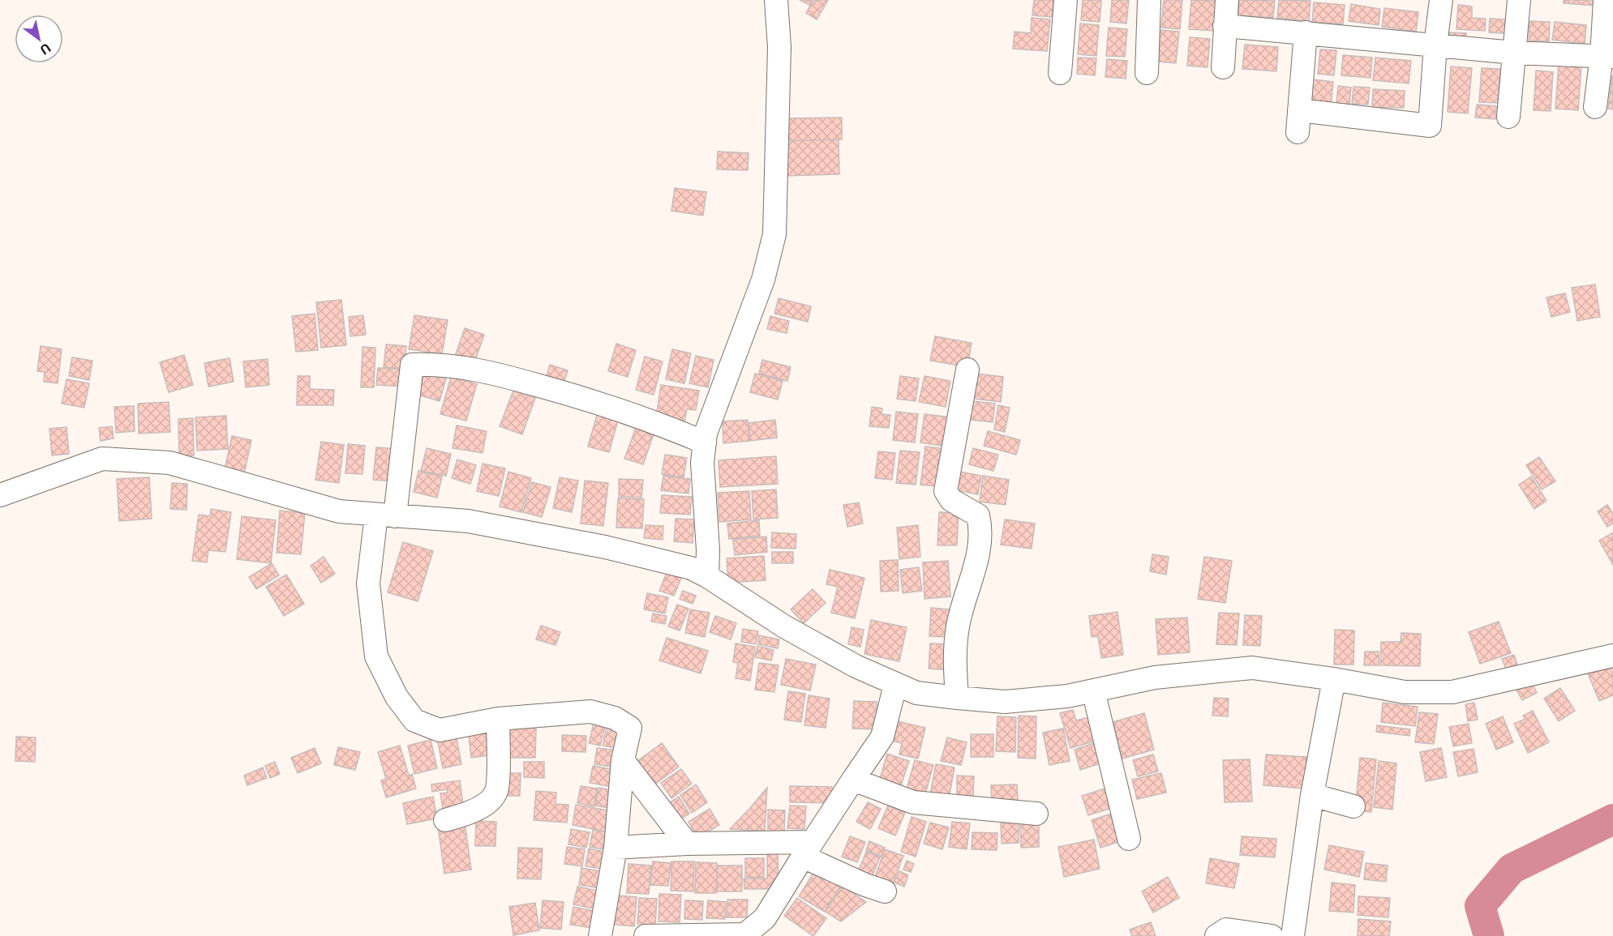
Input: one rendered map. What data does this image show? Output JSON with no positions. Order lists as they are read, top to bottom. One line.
{"north":"bottom right"}
